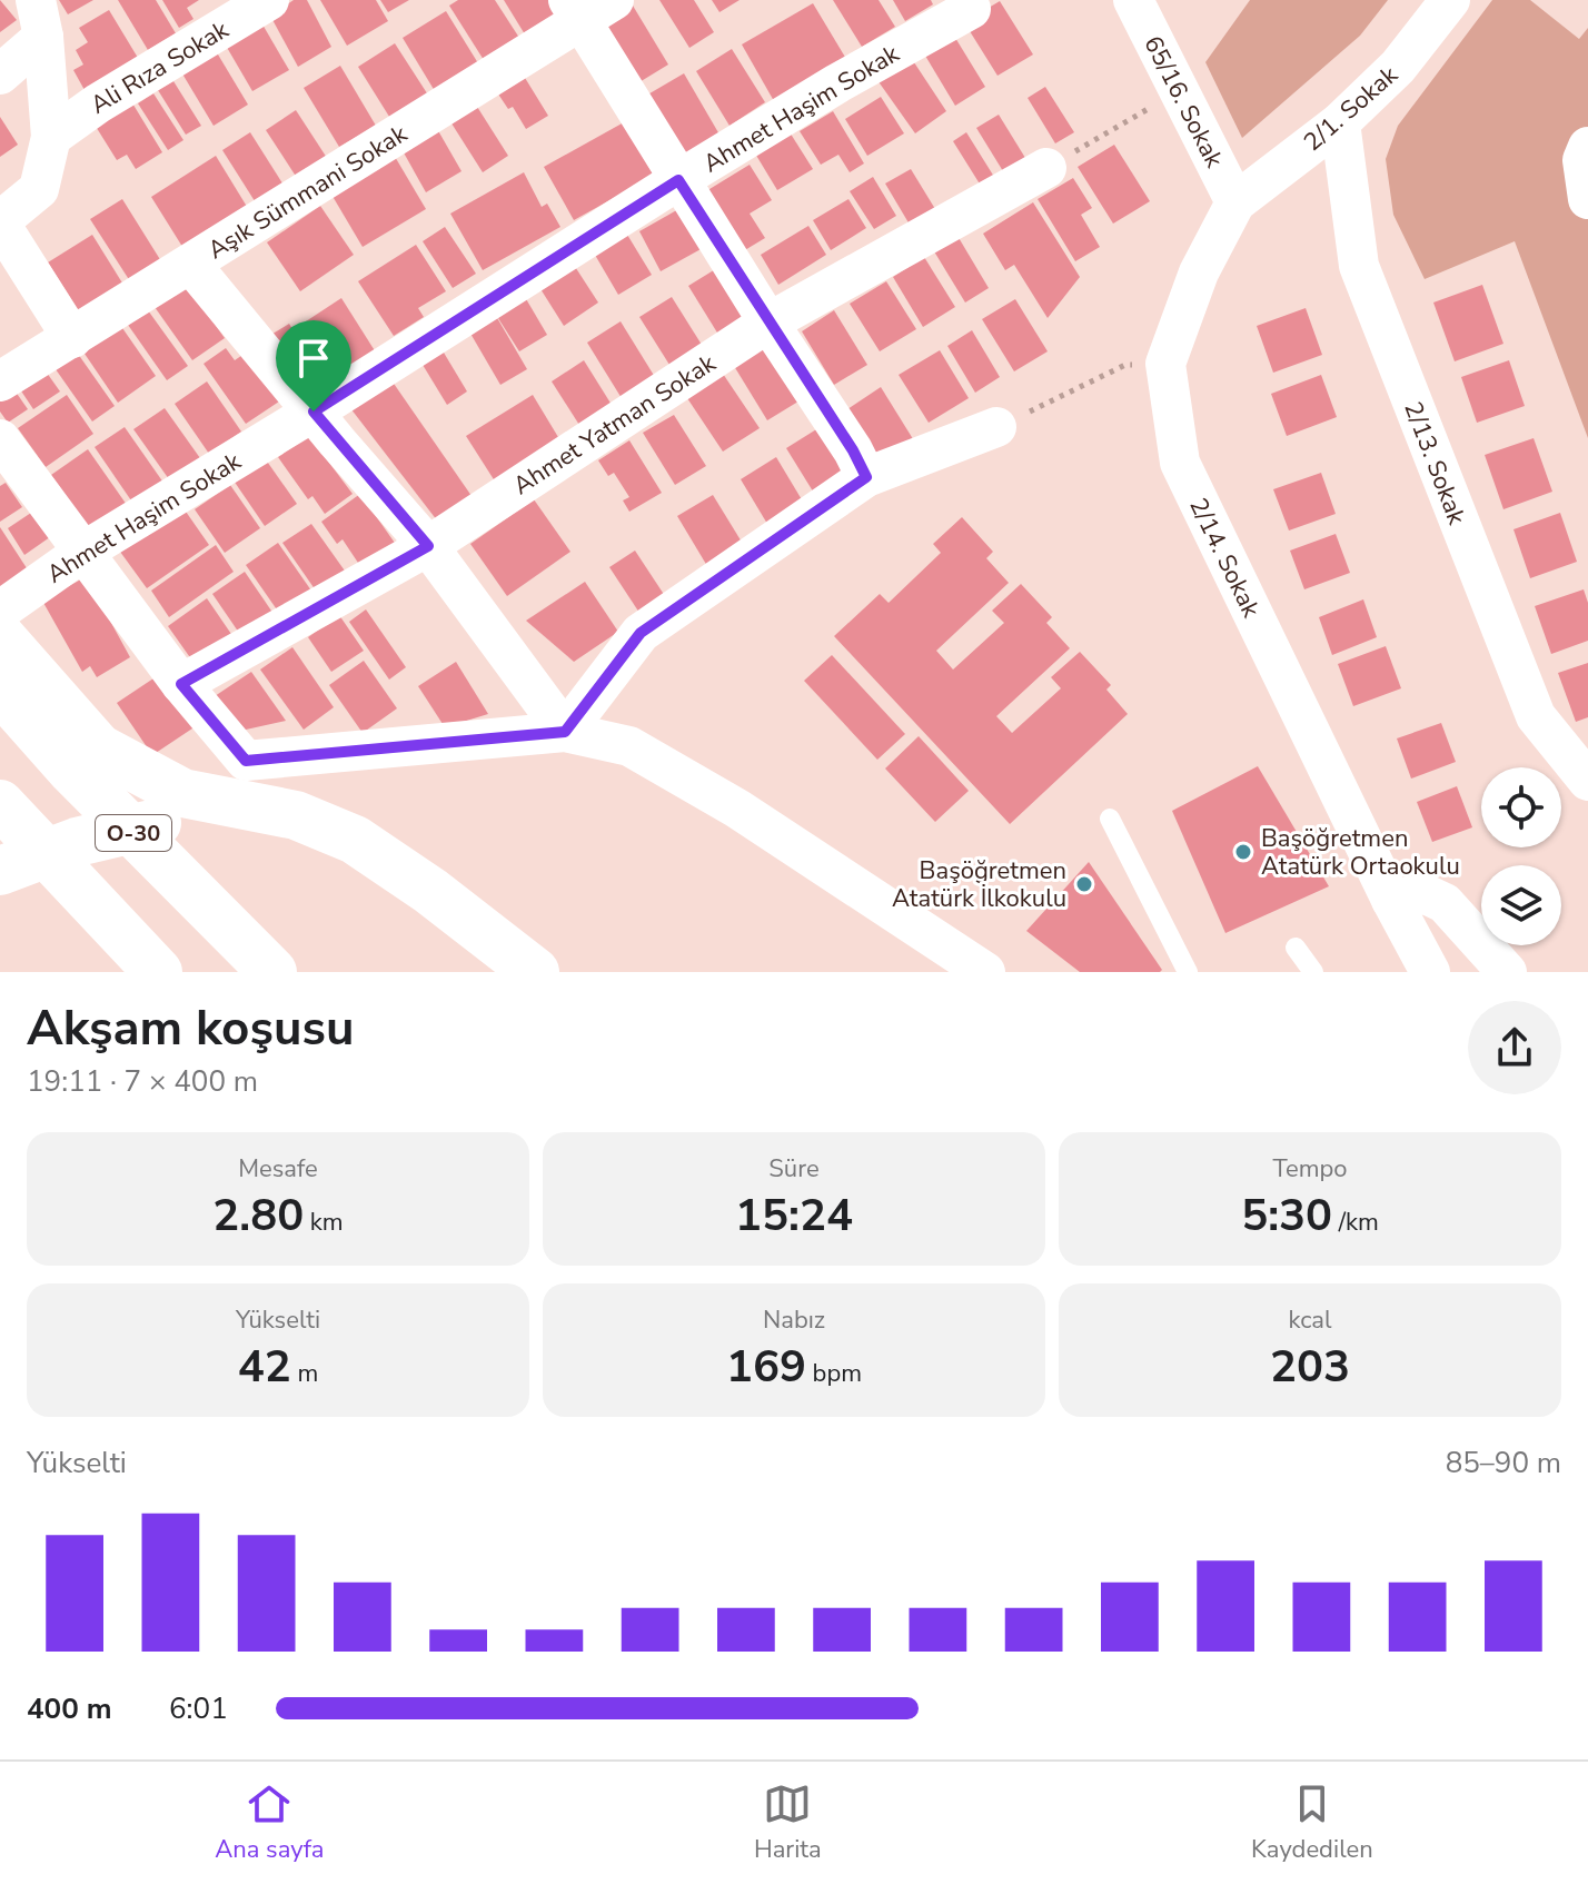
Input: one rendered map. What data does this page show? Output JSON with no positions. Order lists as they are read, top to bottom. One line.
{"streets":{"main road":["O-30"],"street":["Ali Rıza Sokak","65/16. Sokak","Ahmet Haşim Sokak","2/1. Sokak","Aşık Sümmani Sokak","Ahmet Yatman Sokak","2/13. Sokak","2/14. Sokak"]},"crossings":[["65/16. Sokak","2/1. Sokak"],["65/16. Sokak","2/14. Sokak"],["2/1. Sokak","2/13. Sokak"],["2/1. Sokak","2/14. Sokak"]],"places":["Başöğretmen Atatürk Ortaokulu","Başöğretmen Atatürk İlkokulu"],"page":{"heading":["Akşam koşusu","19:11 · 7 × 400 m"],"stats":[["Mesafe","2.80 km"],["Süre","15:24"],["Tempo","5:30 /km"],["Yükselti","42 m"],["Nabız","169 bpm"],["kcal","203"]],"chart":["Yükselti","85–90 m"],"list":[{"name":"400 m","note":"6:01"}],"tabs":["Ana sayfa","Harita","Kaydedilen"]}}
